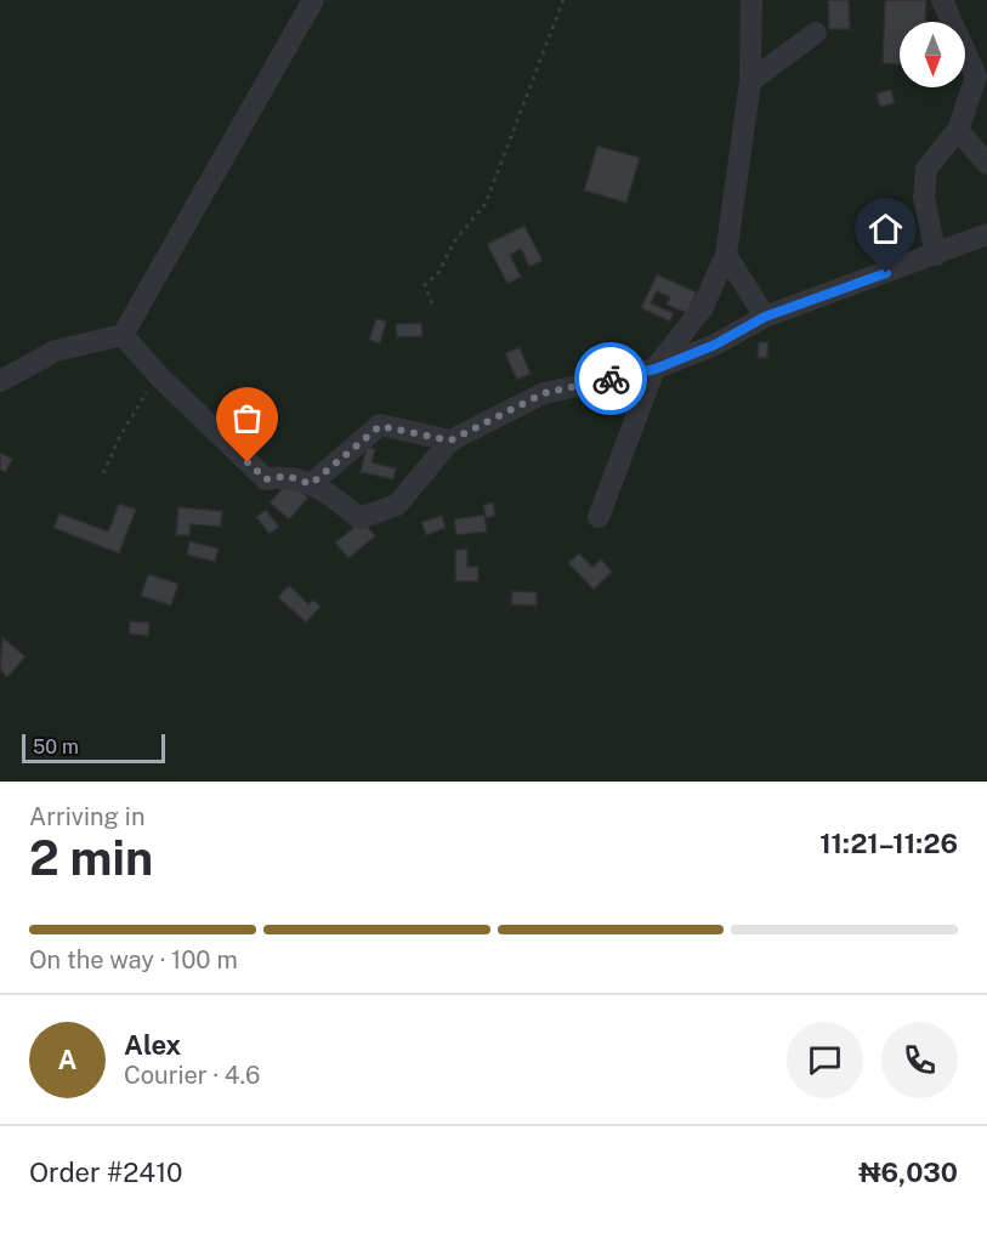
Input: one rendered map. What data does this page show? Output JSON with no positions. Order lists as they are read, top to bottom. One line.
{"scale_bar":"50 m","north":"bottom","page":{"scale":"50 m","heading":["2 min","Arriving in","11:21–11:26"],"panel":["Alex","Courier · 4.6","Order #2410","₦6,030"],"bar":"On the way · 100 m","round":"A"}}
